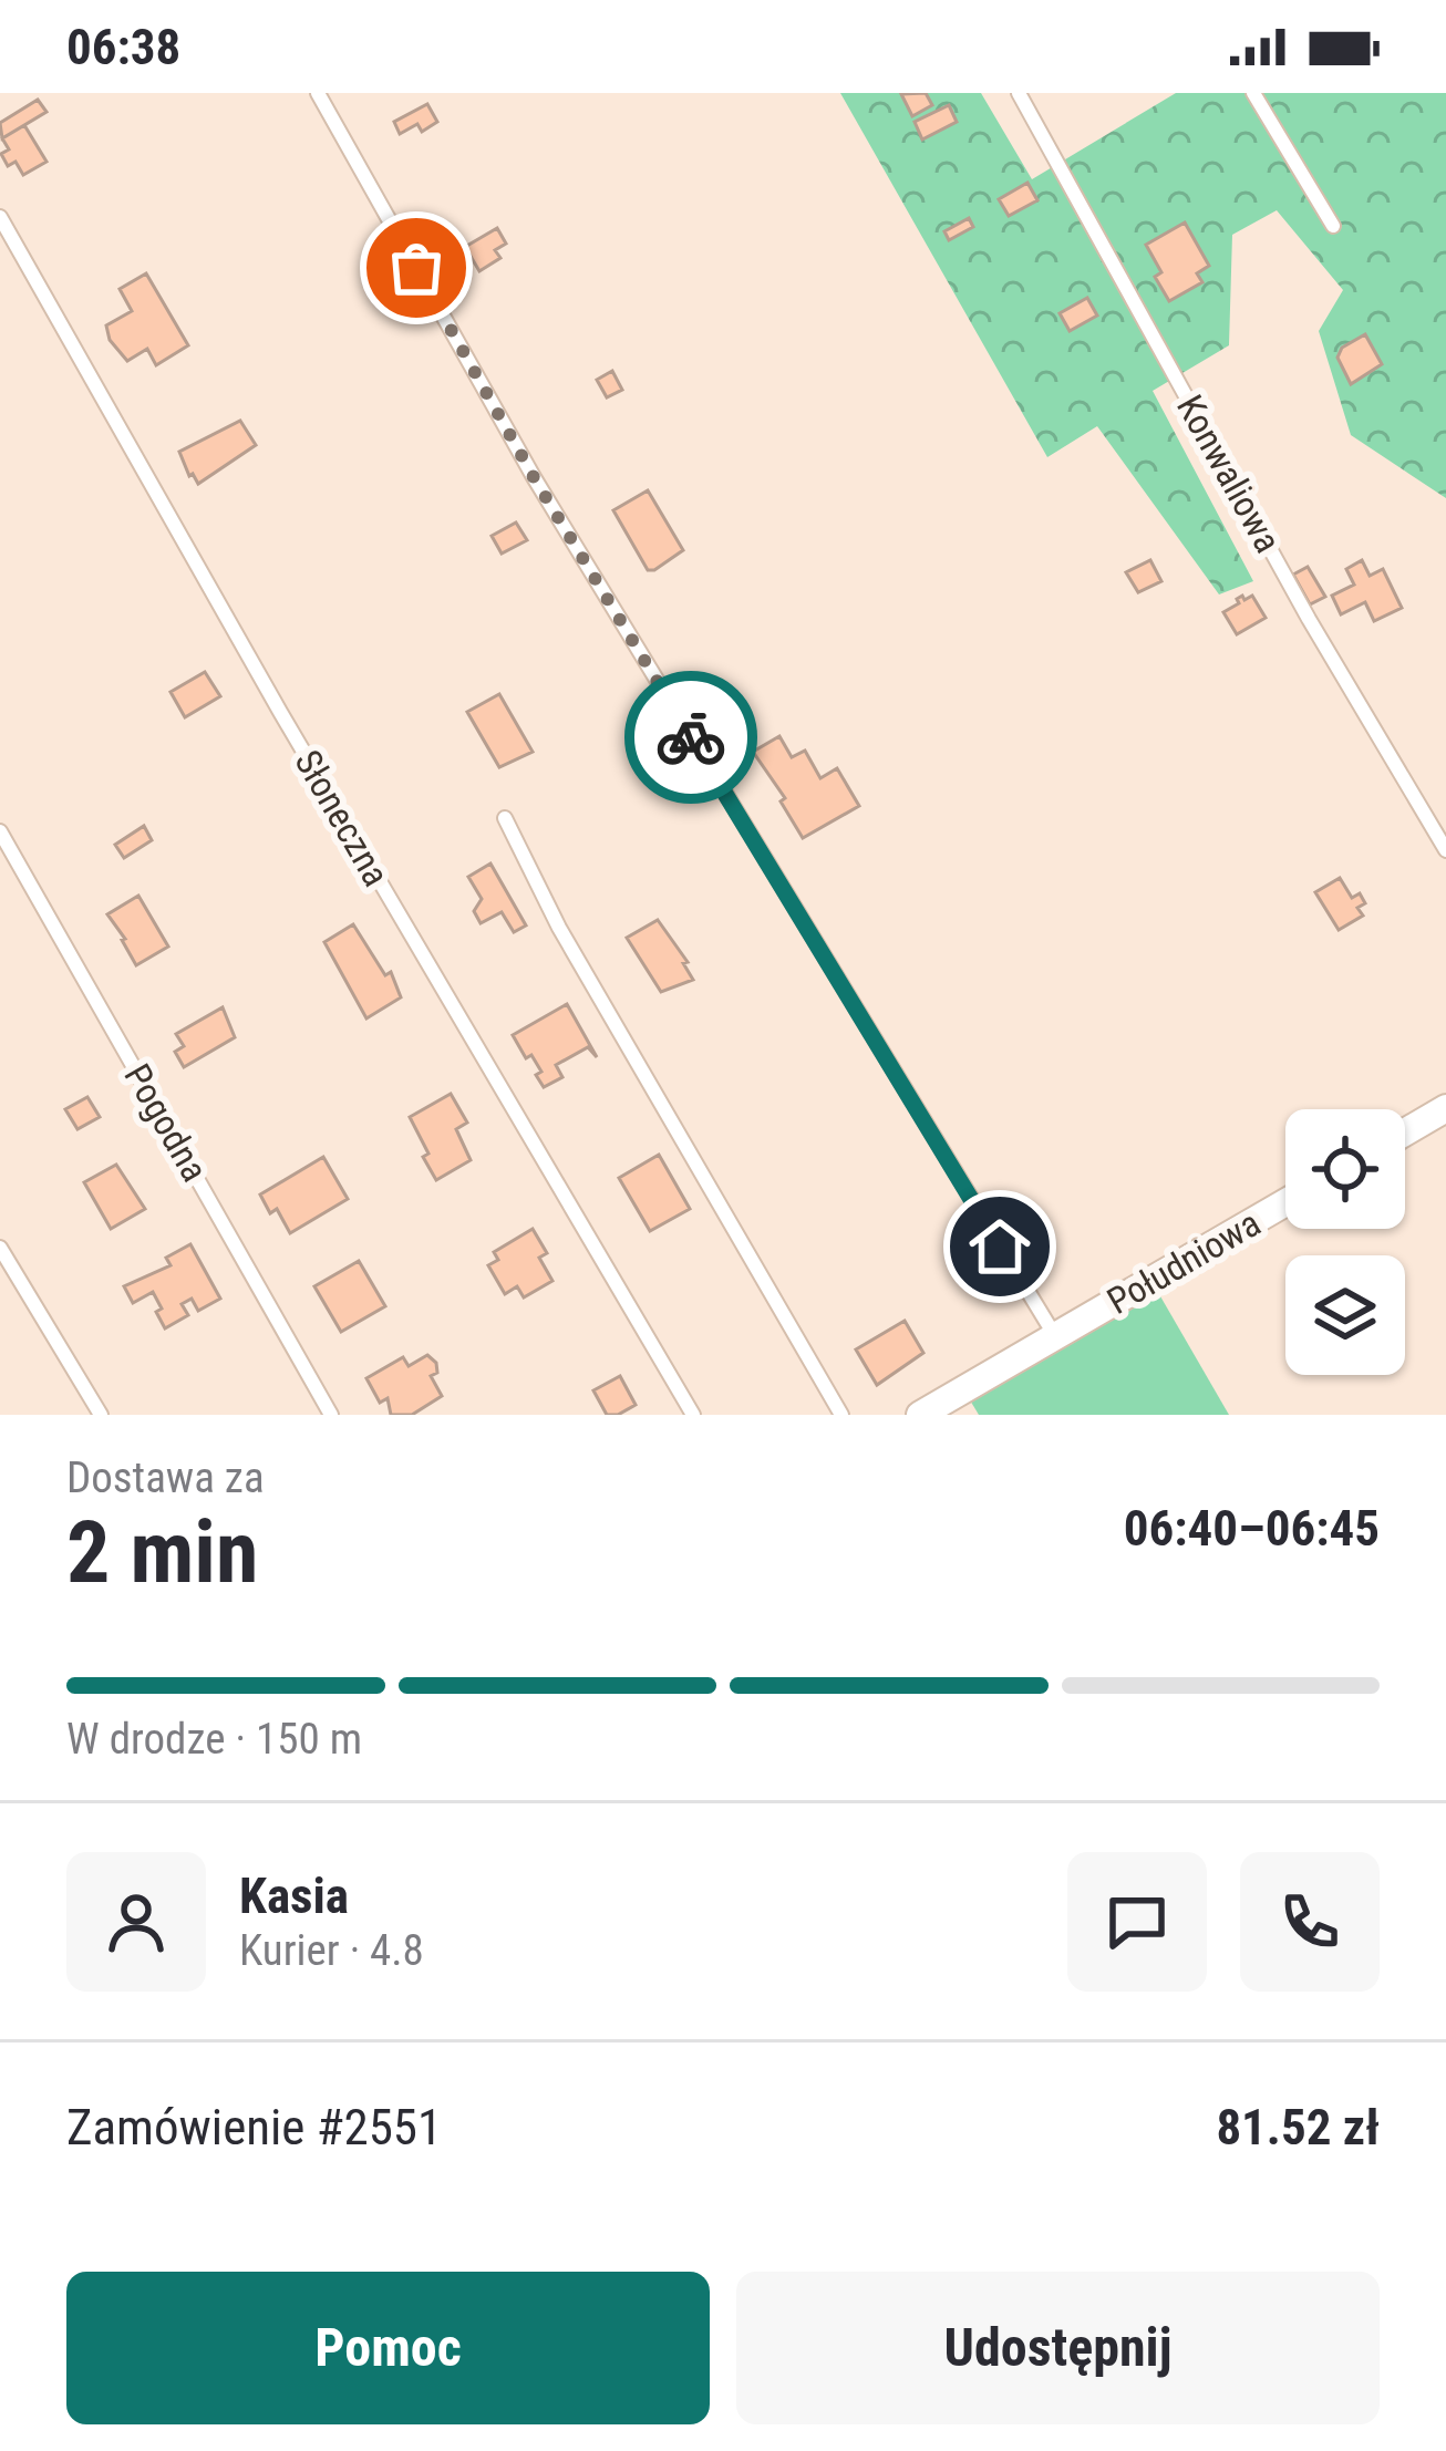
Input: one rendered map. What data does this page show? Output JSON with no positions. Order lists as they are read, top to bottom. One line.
{"streets":{"street":["Południowa"],"lane":["Konwaliowa","Słoneczna","Pogodna"]},"page":{"status":"06:38","heading":["2 min","Dostawa za","06:40–06:45"],"panel":["Kasia","Kurier · 4.8","Zamówienie #2551","81.52 zł"],"bar":"W drodze · 150 m","buttons":["Pomoc","Udostępnij"]}}
